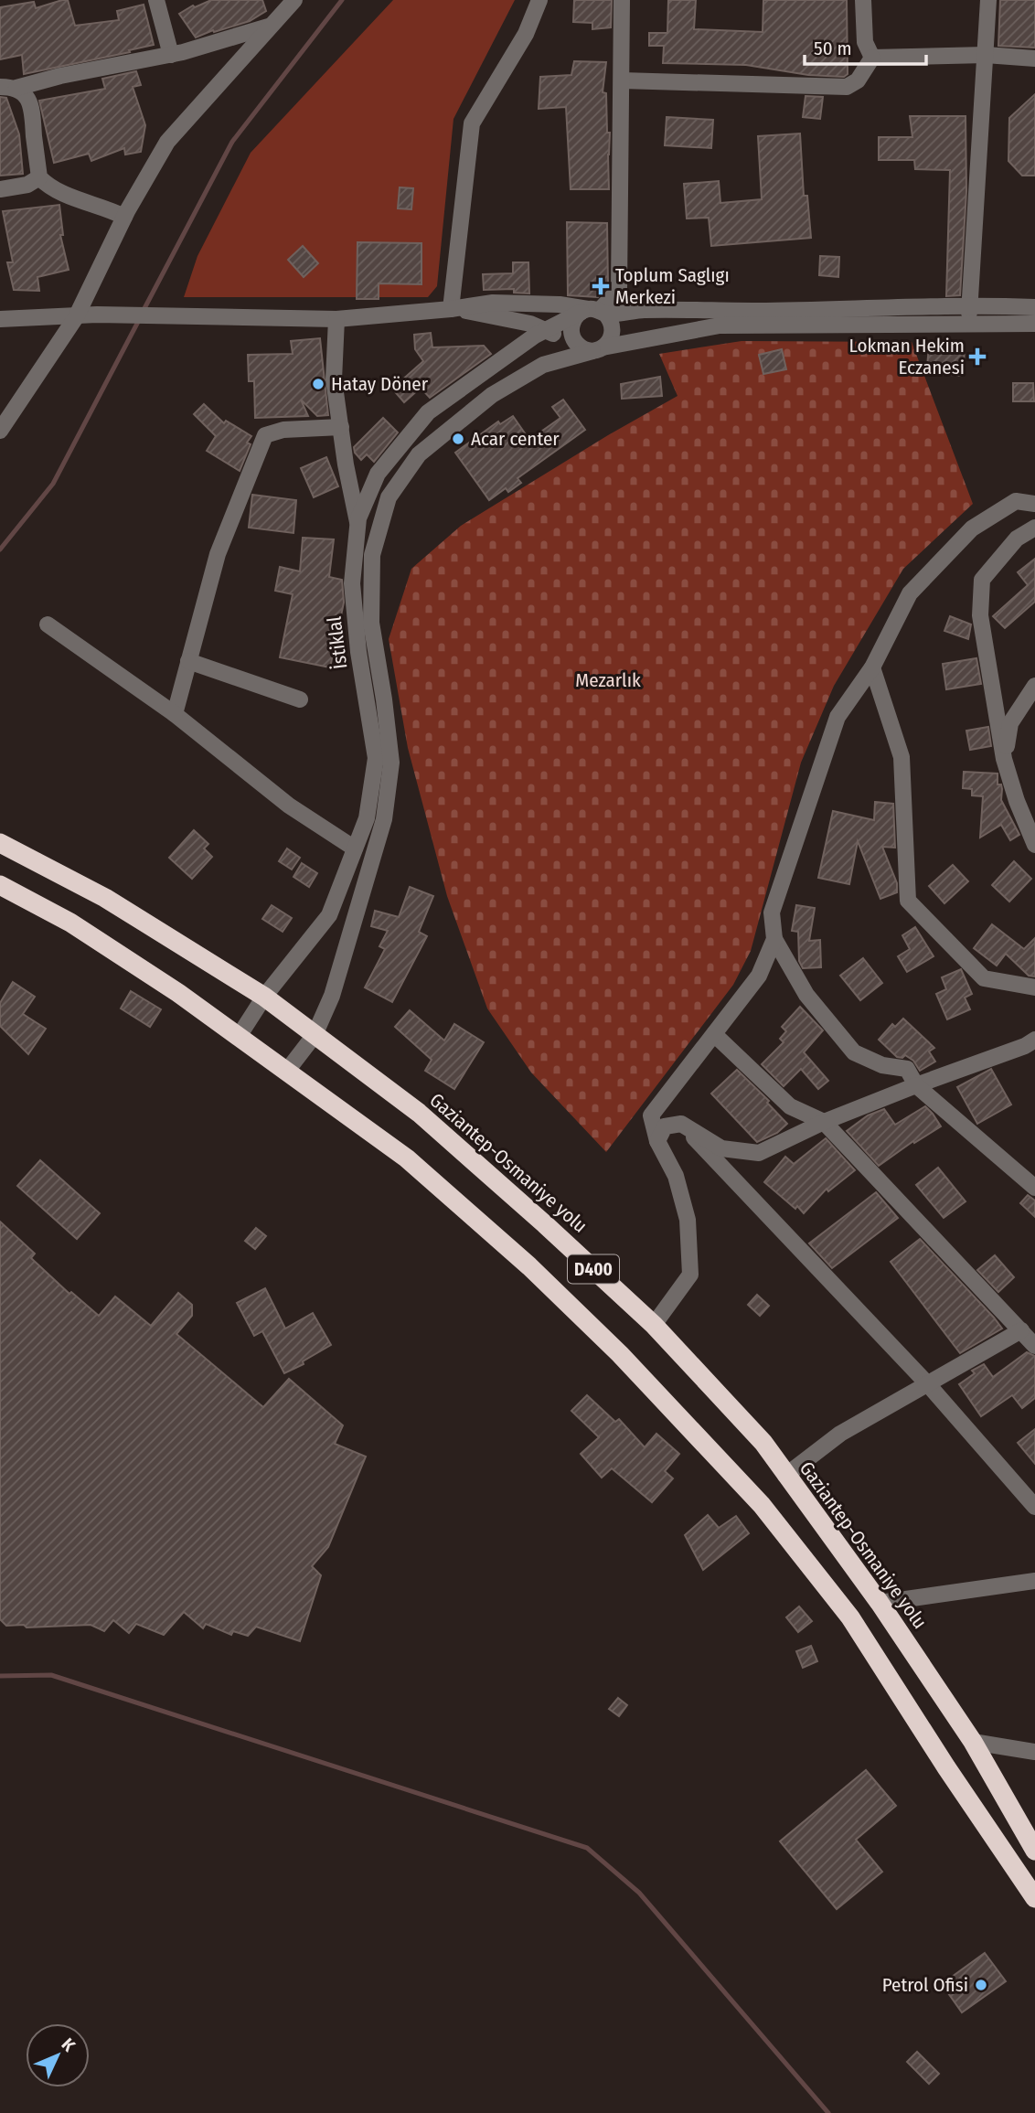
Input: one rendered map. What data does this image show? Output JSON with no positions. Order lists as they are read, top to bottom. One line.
{"streets":{"highway":["Gaziantep-Osmaniye yolu","D400"],"street":["İstiklal"]},"crossings":[["İstiklal","Gaziantep-Osmaniye yolu"],["İstiklal","D400"]],"parks":["Mezarlık"],"places":{"health":["Toplum Saglıgı Merkezi","Lokman Hekim Eczanesi"],"other":["Hatay Döner","Acar center","Petrol Ofisi"]},"scale_bar":"50 m","north":"top right"}
